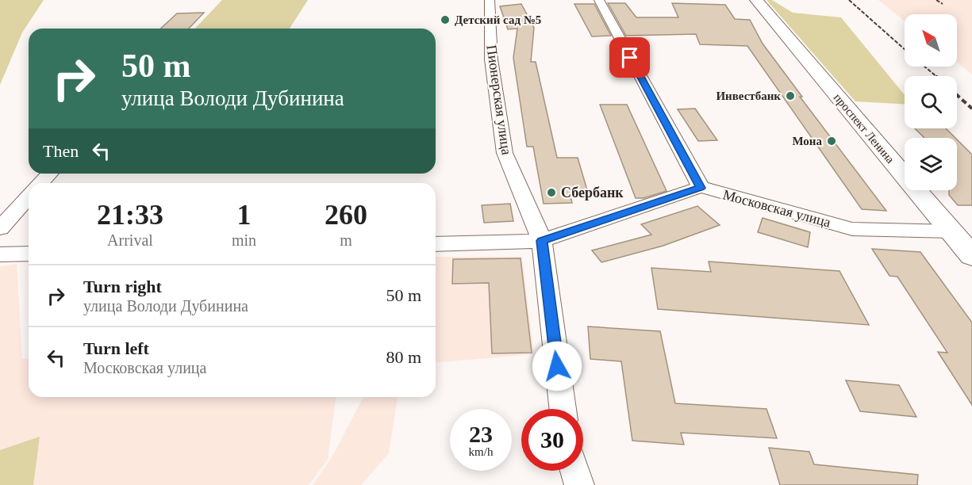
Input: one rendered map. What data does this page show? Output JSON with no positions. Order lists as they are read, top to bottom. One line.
{"streets":{"main road":["проспект Ленина"],"street":["Пионерская улица","Московская улица"]},"crossings":[["проспект Ленина","Московская улица"]],"places":["Детский сад №5","Инвестбанк","Мона","Сбербанк"],"north":"top left","page":{"turn":["50 m","улица Володи Дубинина"],"then":"Then","eta":["21:33","Arrival","1","min","260","m"],"list":[{"name":"Turn right","note":"улица Володи Дубинина","value":"50 m"},{"name":"Turn left","note":"Московская улица","value":"80 m"}],"speed":"23 km/h","limit":"30"}}
